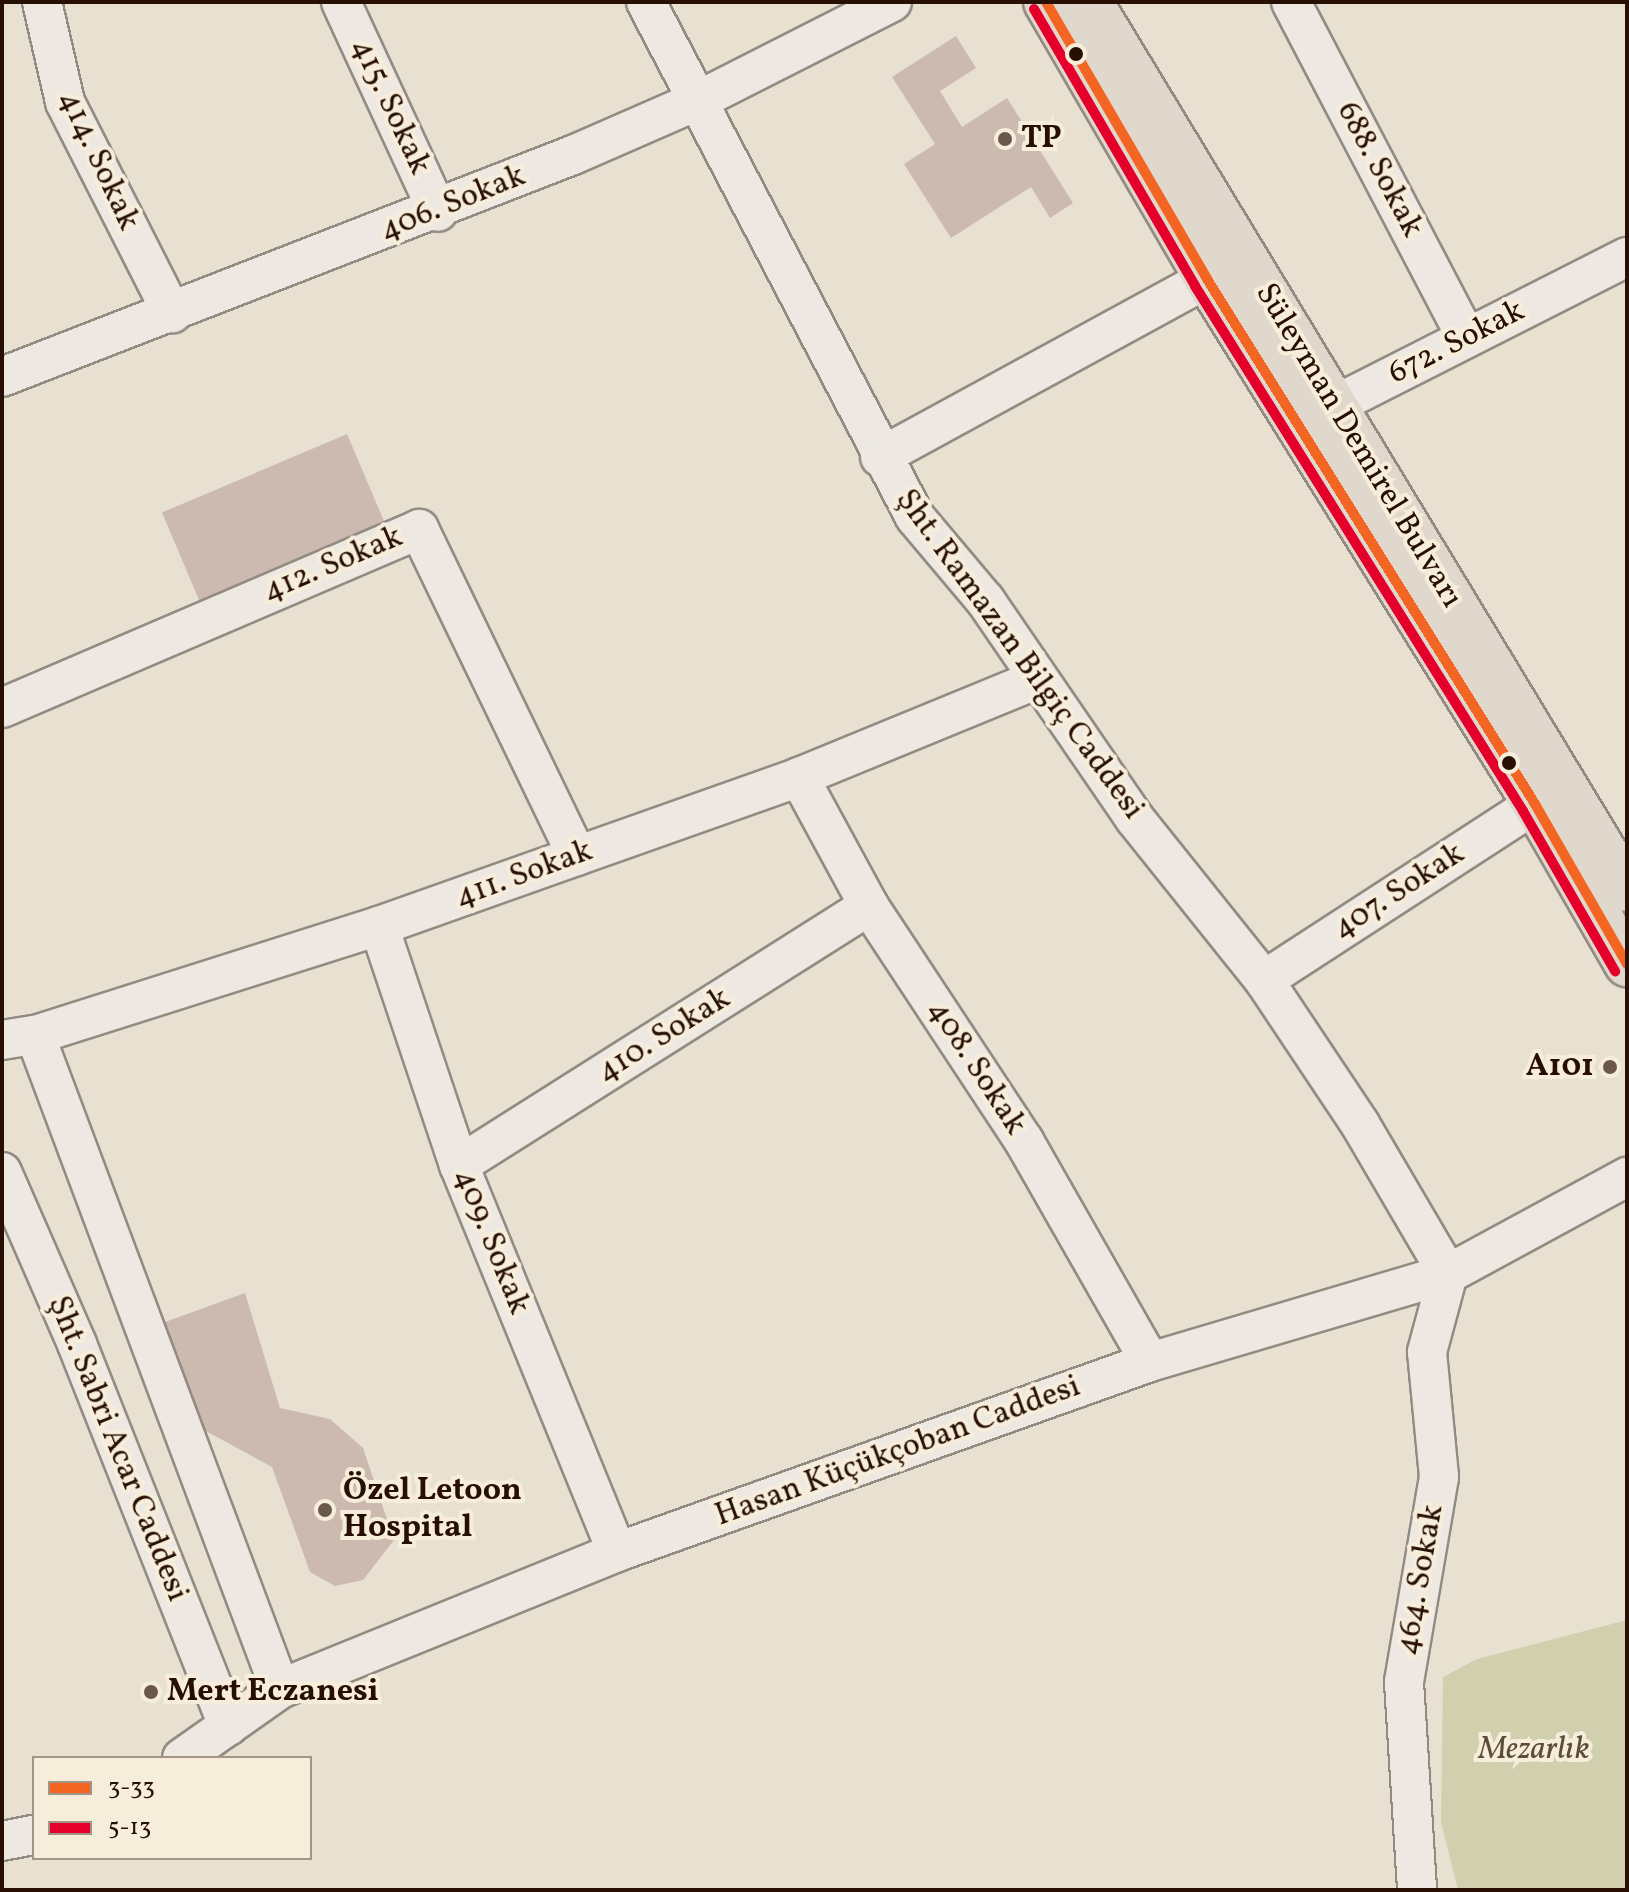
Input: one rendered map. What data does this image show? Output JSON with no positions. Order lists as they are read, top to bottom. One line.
{"streets":{"main road":["Süleyman Demirel Bulvarı"],"street":["415. Sokak","414. Sokak","688. Sokak","406. Sokak","672. Sokak","412. Sokak","Şht. Ramazan Bilgiç Caddesi","411. Sokak","407. Sokak","410. Sokak","408. Sokak","409. Sokak","Şht. Sabri Acar Caddesi","Hasan Küçükçoban Caddesi","464. Sokak"]},"crossings":[["415. Sokak","406. Sokak"],["414. Sokak","406. Sokak"],["688. Sokak","672. Sokak"],["406. Sokak","Şht. Ramazan Bilgiç Caddesi"],["672. Sokak","Süleyman Demirel Bulvarı"],["Süleyman Demirel Bulvarı","407. Sokak"],["412. Sokak","411. Sokak"],["Şht. Ramazan Bilgiç Caddesi","411. Sokak"],["Şht. Ramazan Bilgiç Caddesi","407. Sokak"],["Şht. Ramazan Bilgiç Caddesi","Hasan Küçükçoban Caddesi"],["Şht. Ramazan Bilgiç Caddesi","464. Sokak"],["411. Sokak","408. Sokak"],["411. Sokak","409. Sokak"],["410. Sokak","408. Sokak"],["410. Sokak","409. Sokak"],["408. Sokak","Hasan Küçükçoban Caddesi"],["409. Sokak","Hasan Küçükçoban Caddesi"],["Şht. Sabri Acar Caddesi","Hasan Küçükçoban Caddesi"],["Hasan Küçükçoban Caddesi","464. Sokak"]],"parks":["Mezarlık"],"places":["TP","A101","Özel Letoon Hospital","Mert Eczanesi"],"lines":["transit line 3-33","transit line 5-13"],"legend":["3-33","5-13"]}
